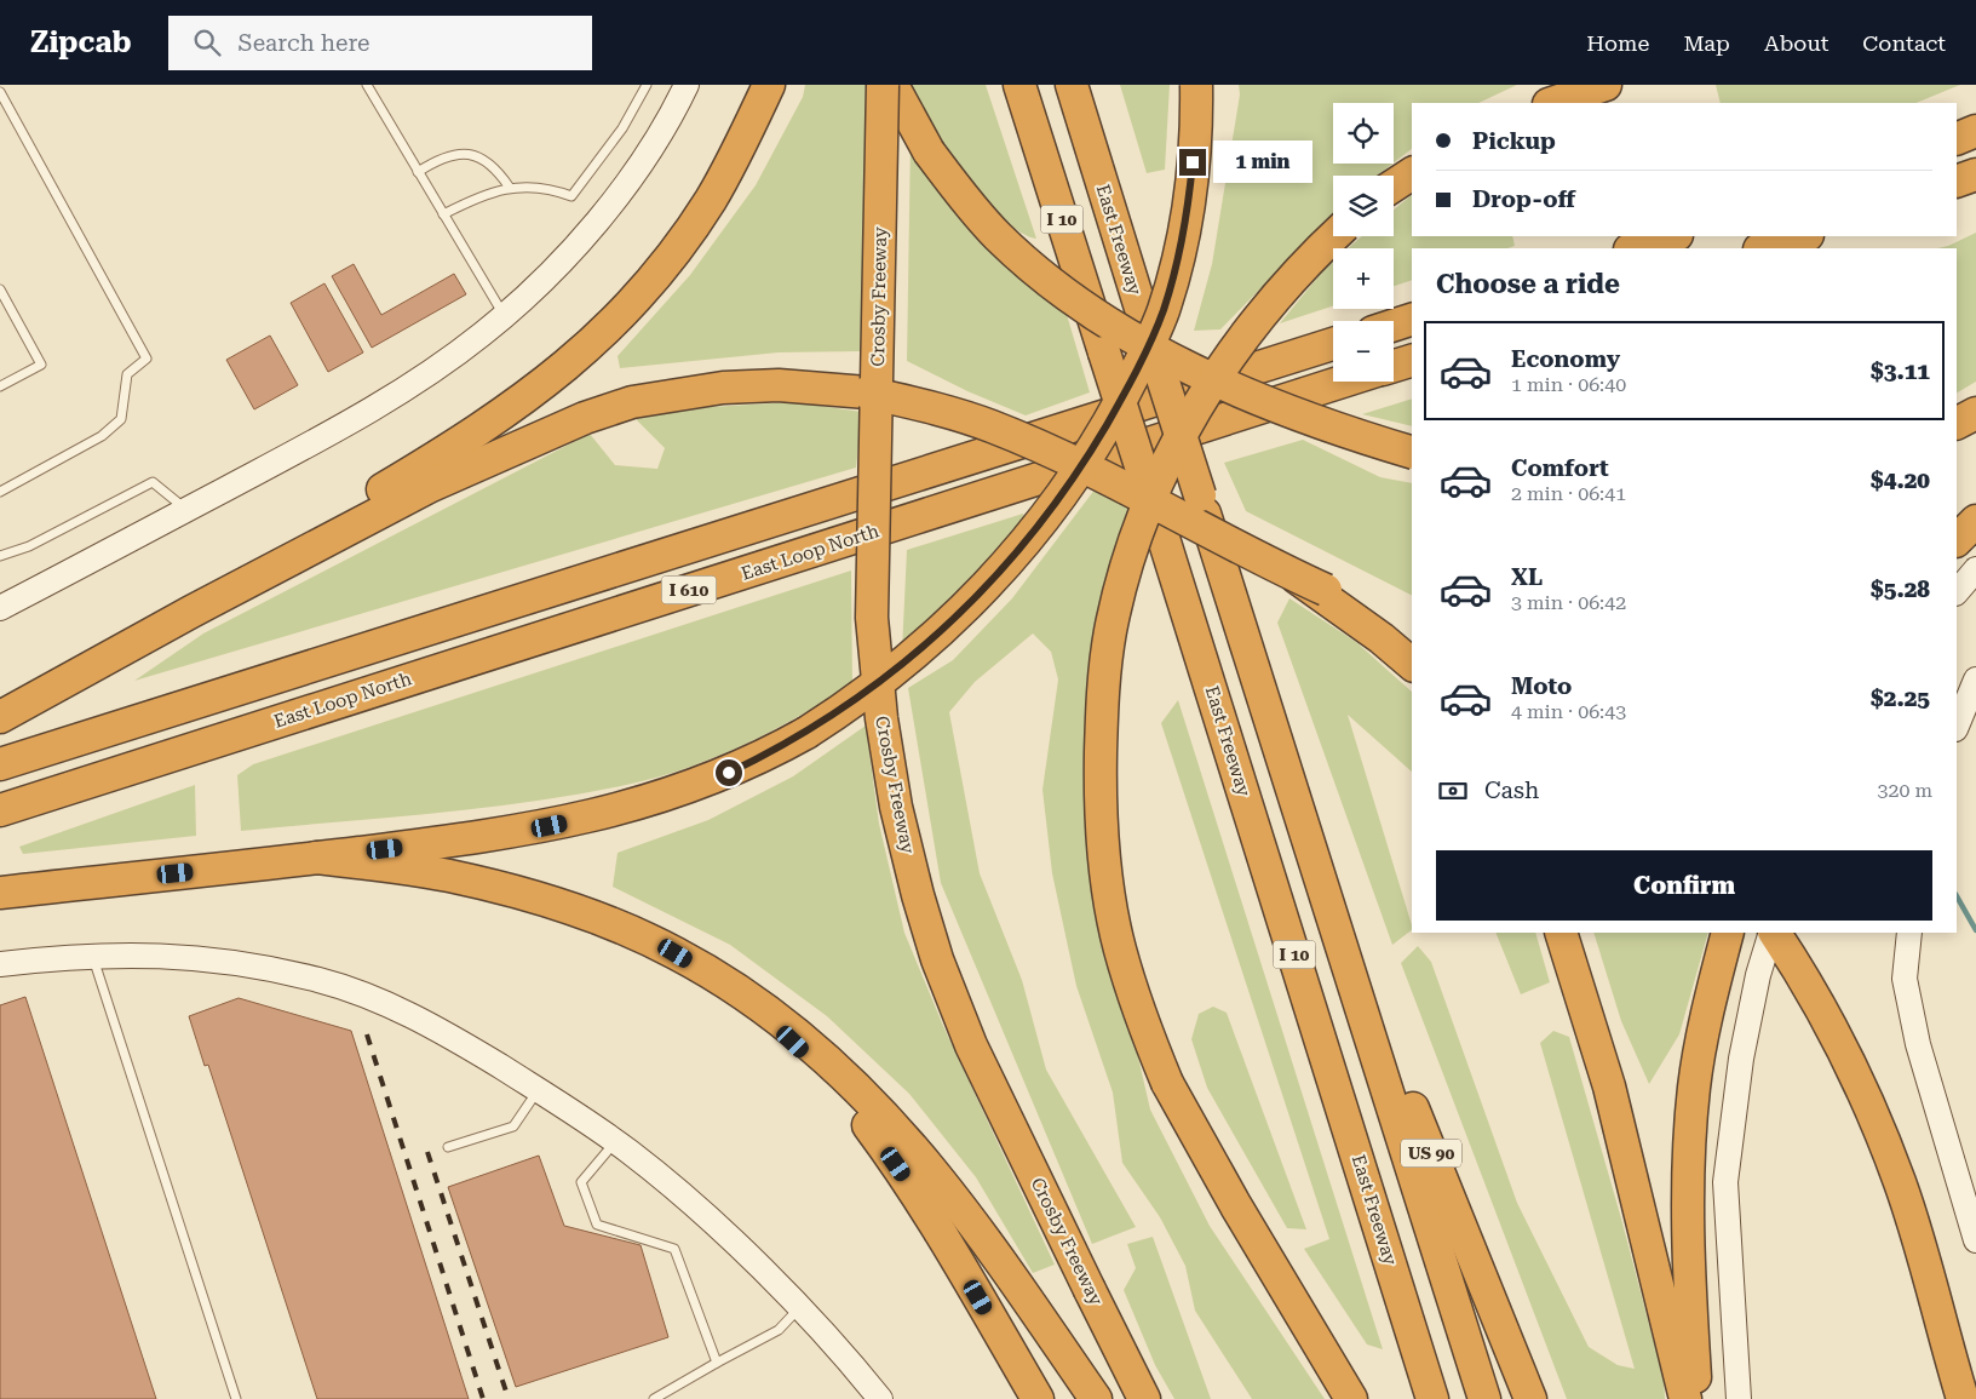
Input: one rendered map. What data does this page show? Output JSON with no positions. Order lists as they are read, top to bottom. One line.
{"streets":{"highway":["I 10","East Freeway","Crosby Freeway","East Loop North","I 610","US 90"]},"crossings":[["East Freeway","US 90"]],"page":{"header":"Zipcab","search":"Search here","nav":["Home","Map","About","Contact"],"map_buttons":["+","−"],"banner":["Pickup","Drop-off"],"bubble":"1 min","heading":"Choose a ride","list":[{"name":"Economy","note":"1 min · 06:40","value":"$3.11"},{"name":"Comfort","note":"2 min · 06:41","value":"$4.20"},{"name":"XL","note":"3 min · 06:42","value":"$5.28"},{"name":"Moto","note":"4 min · 06:43","value":"$2.25"}],"pay":["Cash","320 m"],"buttons":"Confirm"}}
